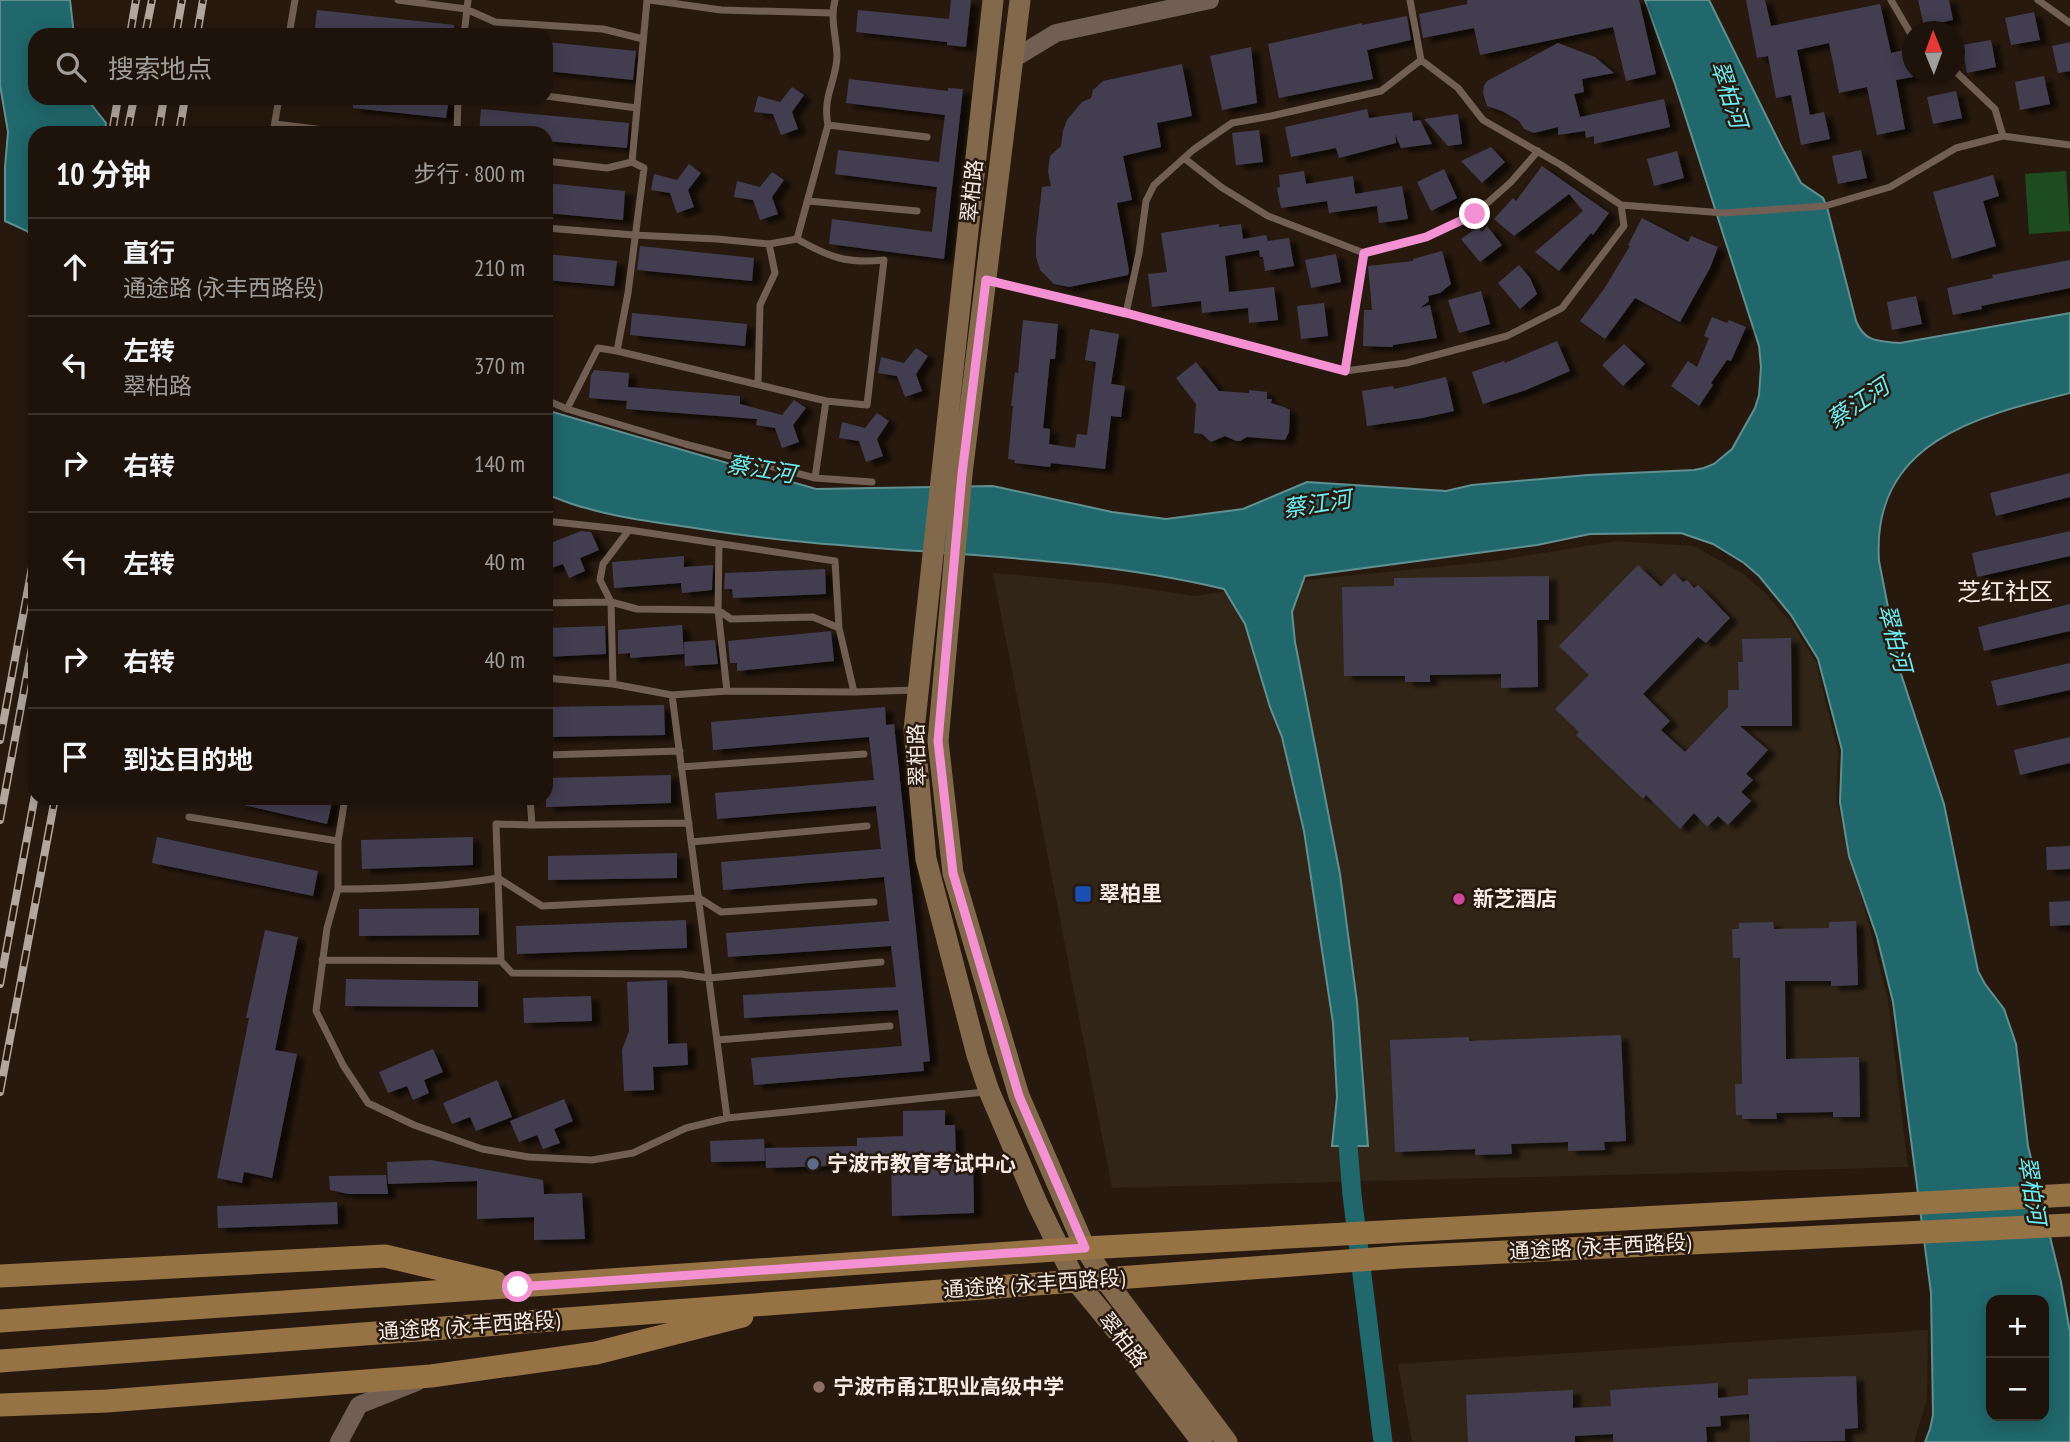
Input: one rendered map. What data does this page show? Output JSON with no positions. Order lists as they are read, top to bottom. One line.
{"streets":{"main road":["翠柏路","通途路 (永丰西路段)"]},"crossings":[["翠柏路","通途路 (永丰西路段)"]],"districts":["芝红社区"],"water":["翠柏河","蔡江河"],"places":{"transit":["翠柏里"],"other":["新芝酒店","宁波市教育考试中心","宁波市甬江职业高级中学"]},"north":"top","page":{"search":"搜索地点","heading":["10 分钟","步行 · 800 m"],"list":[["直行","通途路 (永丰西路段)","210 m"],["左转","翠柏路","370 m"],["右转","140 m"],["左转","40 m"],["右转","40 m"],"到达目的地"],"map_buttons":["+","−"]}}
